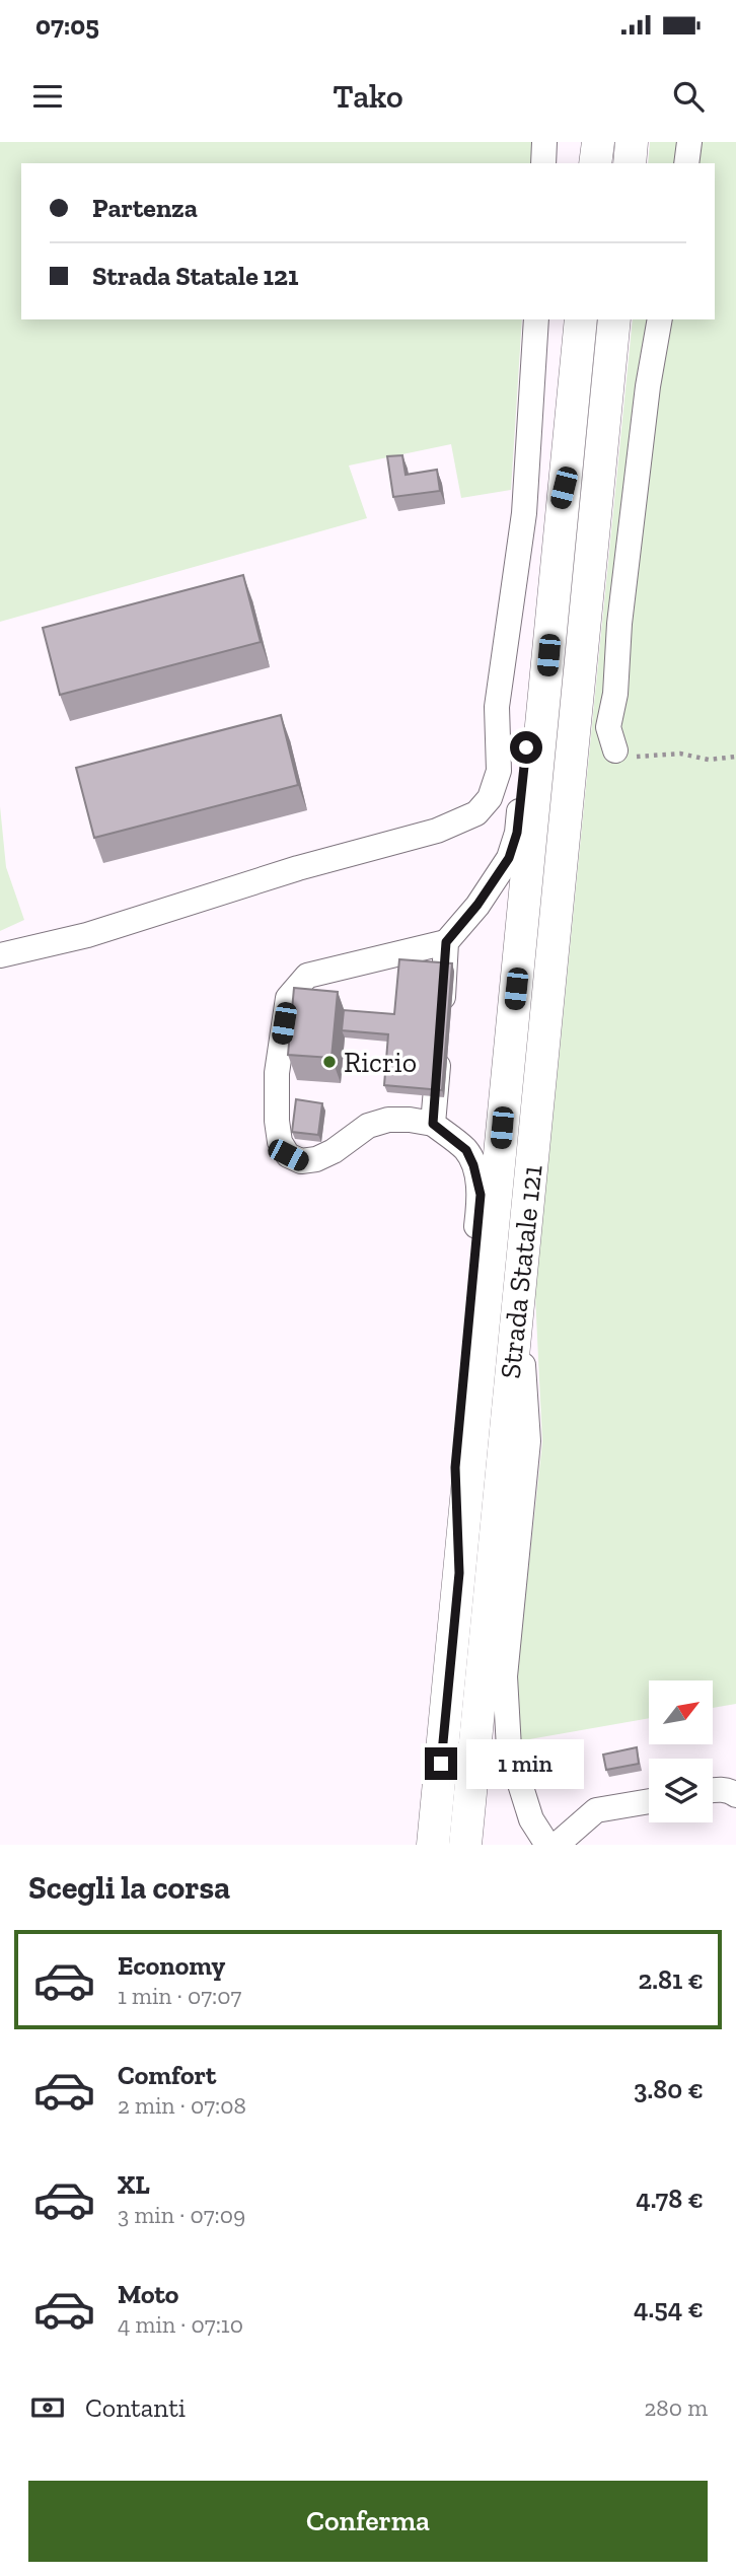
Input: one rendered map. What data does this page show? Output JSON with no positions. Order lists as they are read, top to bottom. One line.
{"streets":{"main road":["Strada Statale 121"]},"places":["Ricrio"],"north":"top right","page":{"status":"07:05","header":"Tako","banner":["Partenza","Strada Statale 121"],"bubble":"1 min","heading":"Scegli la corsa","list":[{"name":"Economy","note":"1 min · 07:07","value":"2.81 €"},{"name":"Comfort","note":"2 min · 07:08","value":"3.80 €"},{"name":"XL","note":"3 min · 07:09","value":"4.78 €"},{"name":"Moto","note":"4 min · 07:10","value":"4.54 €"}],"pay":["Contanti","280 m"],"buttons":"Conferma"}}
